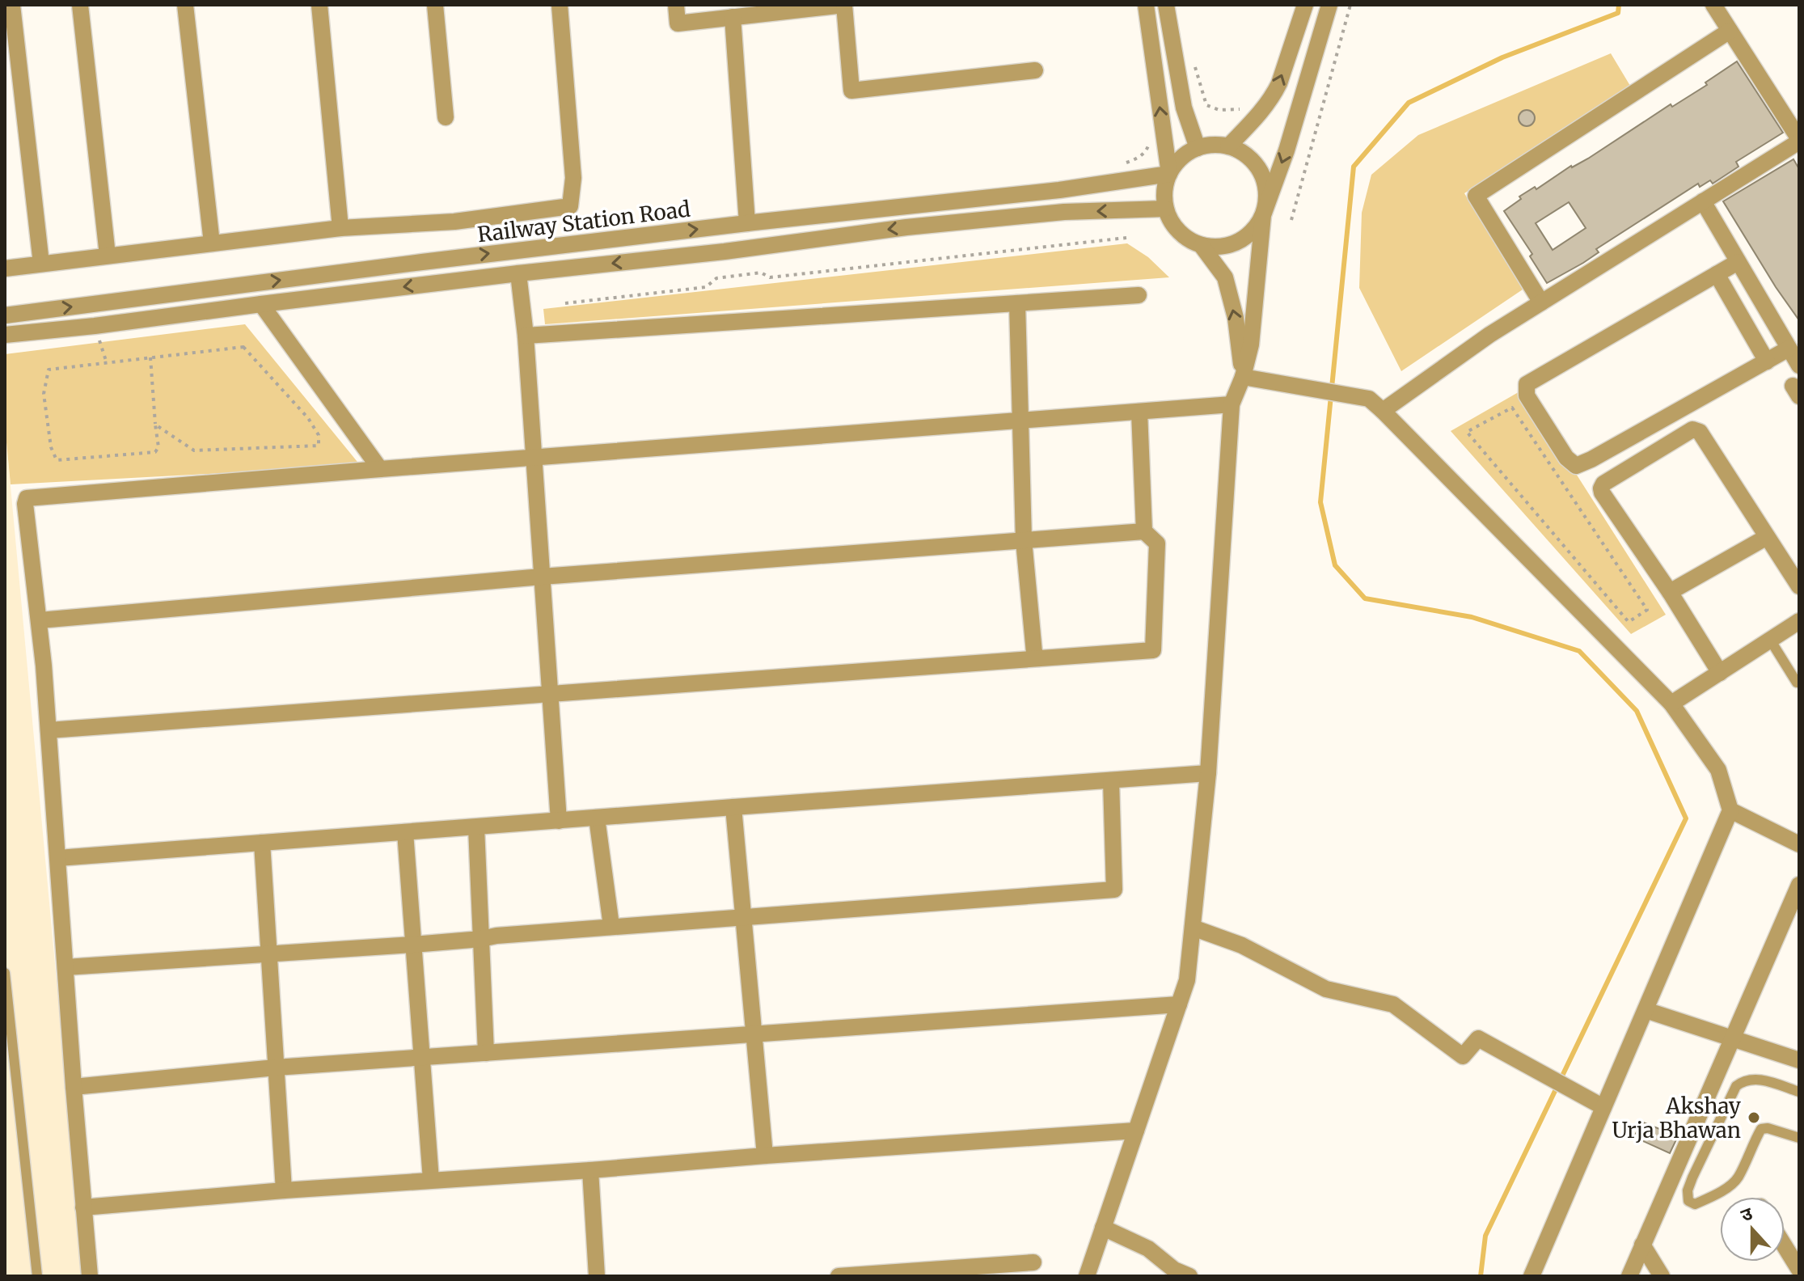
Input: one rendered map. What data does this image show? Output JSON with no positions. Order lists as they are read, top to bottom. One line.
{"streets":{"street":["Railway Station Road"]},"places":["Akshay Urja Bhawan"],"north":"top"}
